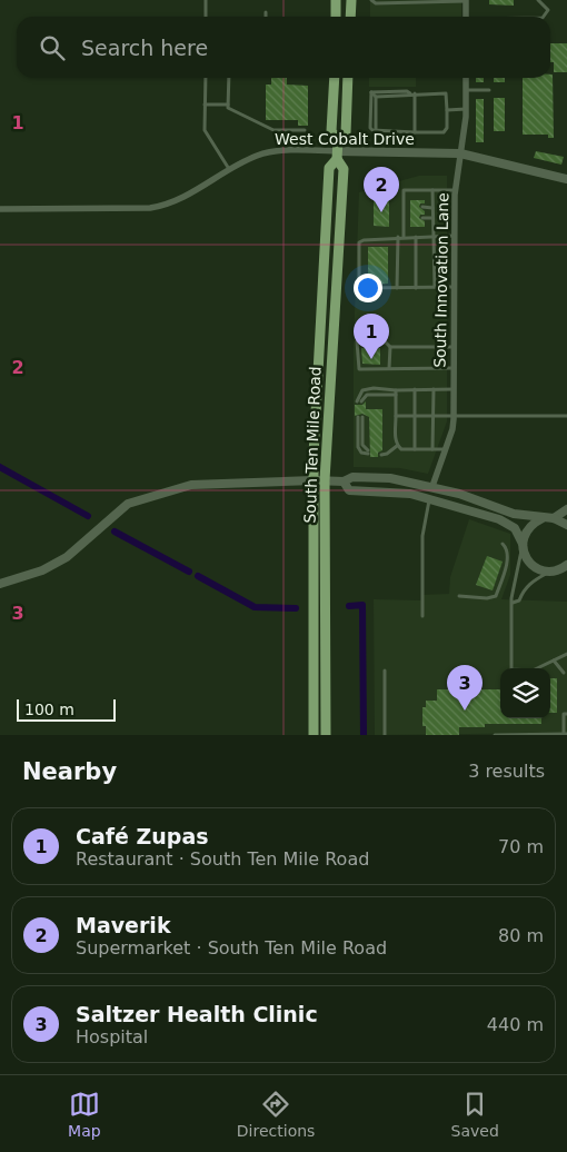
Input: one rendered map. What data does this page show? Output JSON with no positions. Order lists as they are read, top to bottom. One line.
{"streets":{"main road":["South Ten Mile Road"],"street":["West Cobalt Drive","South Innovation Lane"]},"crossings":[["West Cobalt Drive","South Innovation Lane"],["West Cobalt Drive","South Ten Mile Road"]],"scale_bar":"100 m","page":{"search":"Search here","pins":["2","1","3"],"scale":"100 m","heading":["Nearby","3 results"],"list":[{"mark":"1","name":"Café Zupas","note":"Restaurant · South Ten Mile Road","value":"70 m"},{"mark":"2","name":"Maverik","note":"Supermarket · South Ten Mile Road","value":"80 m"},{"mark":"3","name":"Saltzer Health Clinic","note":"Hospital","value":"440 m"}],"nav":["Map","Directions","Saved"]},"grid":{"rows":["1","2","3"]}}
